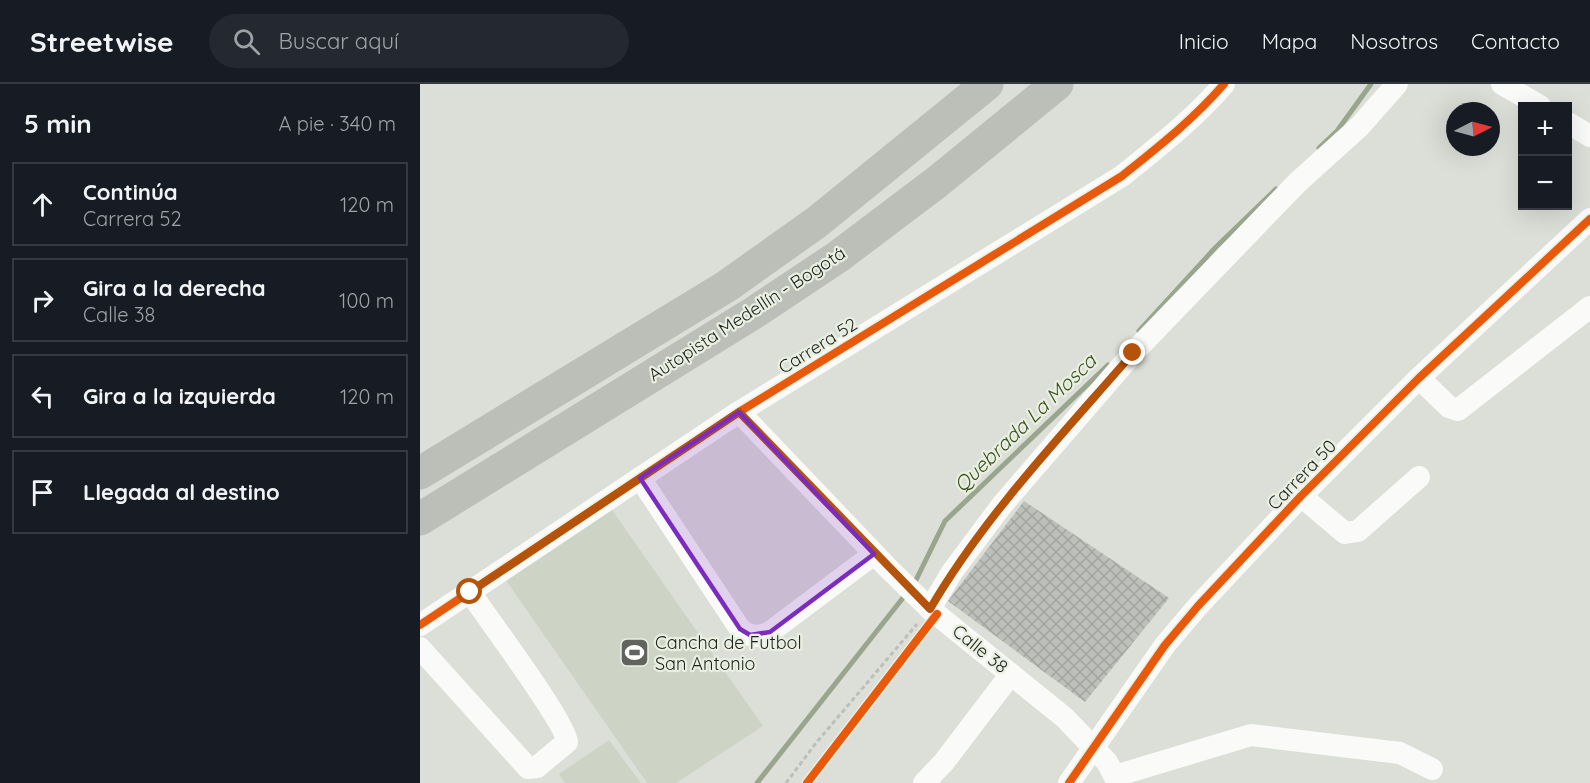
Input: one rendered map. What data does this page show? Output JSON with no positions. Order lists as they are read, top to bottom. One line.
{"streets":{"highway":["Autopista Medellín - Bogotá"],"street":["Carrera 52","Carrera 50","Calle 38"]},"crossings":[["Carrera 52","Calle 38"],["Carrera 50","Calle 38"]],"water":["Quebrada La Mosca"],"places":{"sports":["Cancha de Futbol San Antonio"]},"north":"right","page":{"header":"Streetwise","search":"Buscar aquí","nav":["Inicio","Mapa","Nosotros","Contacto"],"heading":["5 min","A pie · 340 m"],"map_buttons":["+","−"],"list":[["Continúa","Carrera 52","120 m"],["Gira a la derecha","Calle 38","100 m"],["Gira a la izquierda","120 m"],"Llegada al destino"]}}
